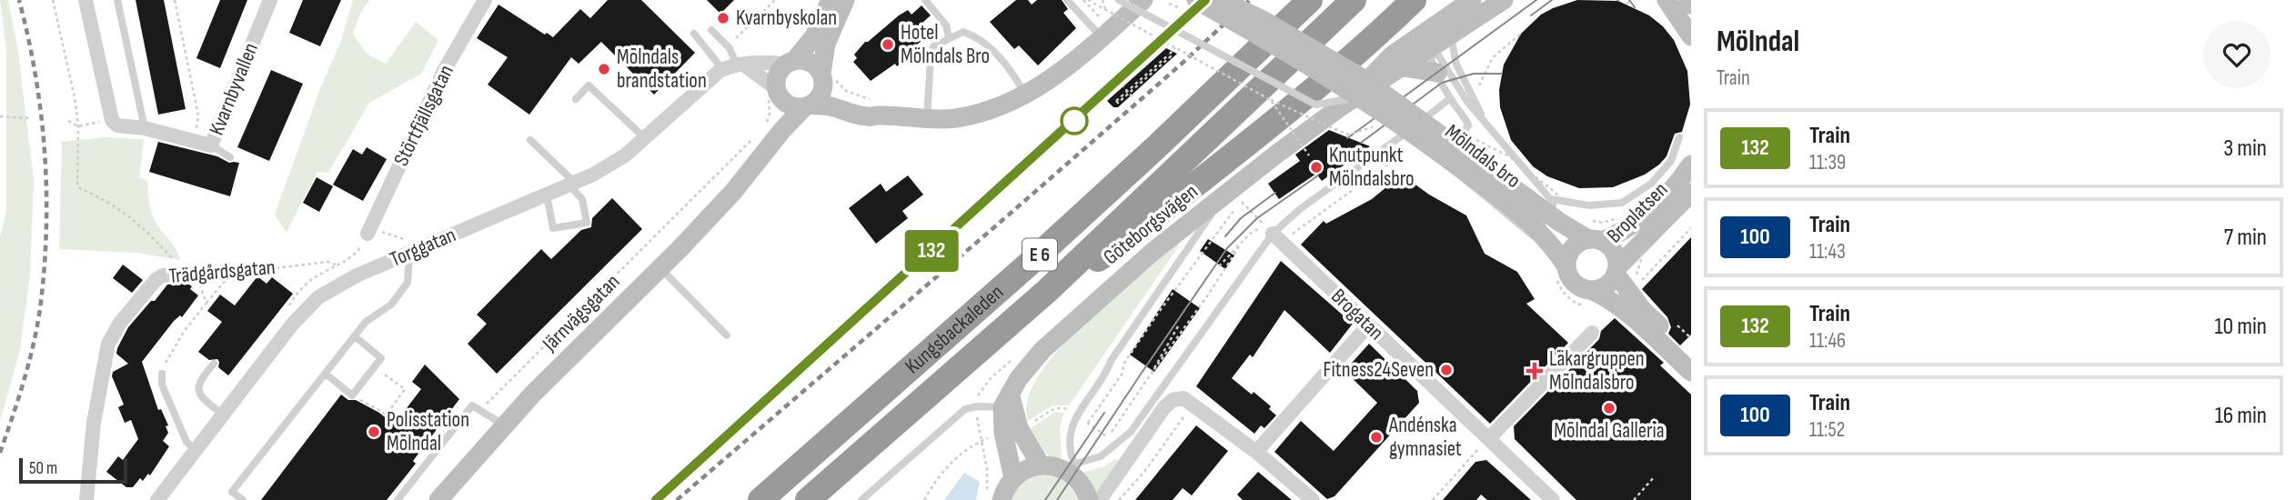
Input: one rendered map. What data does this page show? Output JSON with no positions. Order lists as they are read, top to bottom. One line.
{"streets":{"highway":["E 6","Kungsbackaleden"],"street":["Kvarnbyvallen","Störtfjällsgatan","Mölndals bro","Broplatsen","Göteborgsvägen","Torggatan","Trädgårdsgatan","Järnvägsgatan","Brogatan"]},"crossings":[["Mölndals bro","Broplatsen"]],"places":{"other":["Kvarnbyskolan","Hotel Mölndals Bro","Mölndals brandstation","Knutpunkt Mölndalsbro","Fitness24Seven","Mölndal Galleria","Polisstation Mölndal","Andénska gymnasiet"],"health":["Läkargruppen Mölndalsbro"]},"scale_bar":"50 m","page":{"on_map":"132","heading":["Mölndal","Train"],"list":[{"mark":"132","name":"Train","note":"11:39","value":"3 min"},{"mark":"100","name":"Train","note":"11:43","value":"7 min"},{"mark":"132","name":"Train","note":"11:46","value":"10 min"},{"mark":"100","name":"Train","note":"11:52","value":"16 min"}],"scale":"50 m"}}
